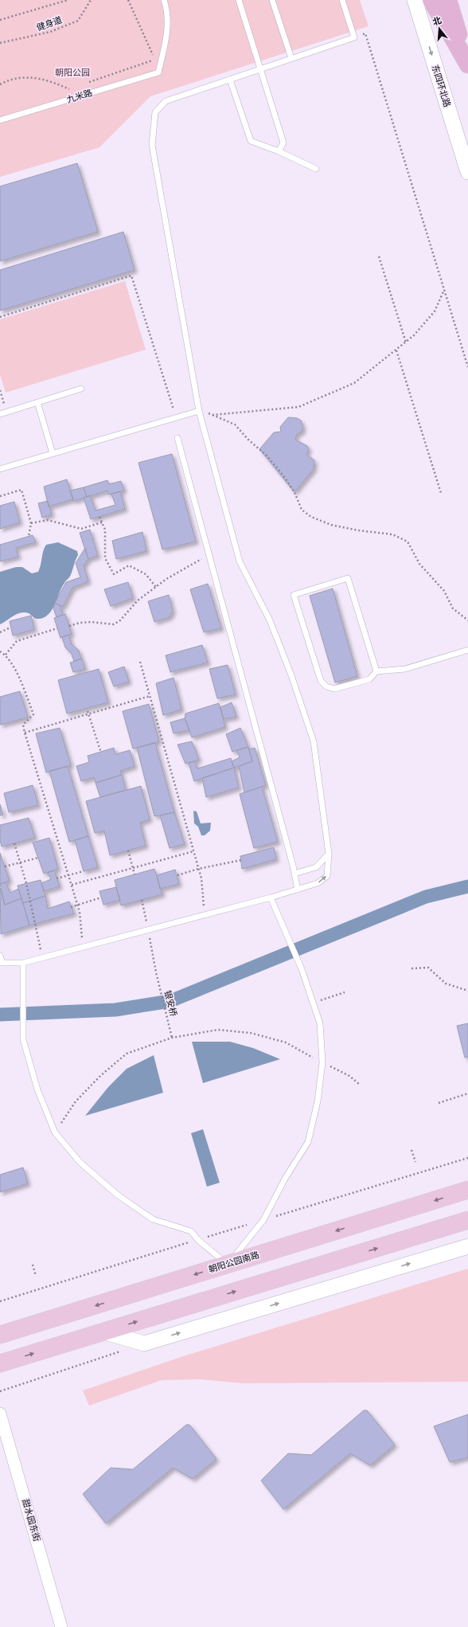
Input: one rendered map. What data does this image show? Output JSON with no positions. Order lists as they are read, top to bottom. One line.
{"streets":{"main road":["朝阳公园南路"],"street":["东四环北路","甜水园东街"],"lane":["九米路"],"path":["健身道","银安桥"]},"one_way":["东四环北路"],"parks":["朝阳公园"],"north":"top"}
